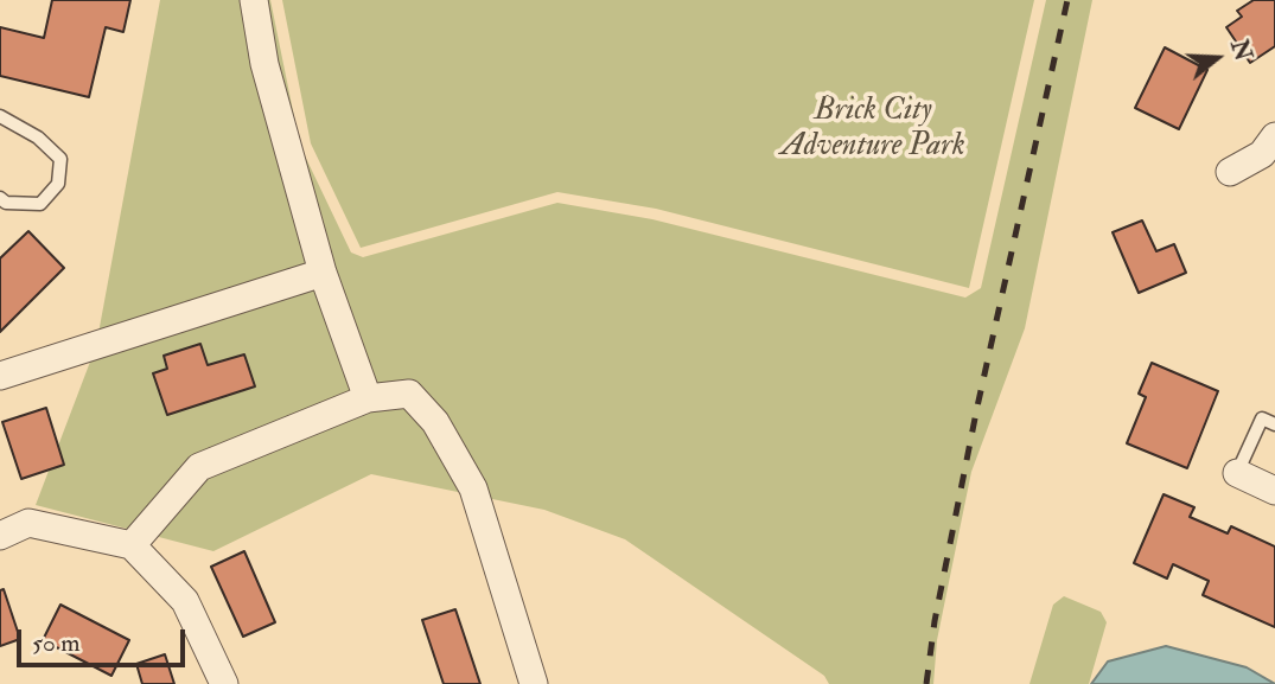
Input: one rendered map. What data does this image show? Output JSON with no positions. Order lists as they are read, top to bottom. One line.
{"parks":["Brick City Adventure Park"],"scale_bar":"50 m","north":"right"}
